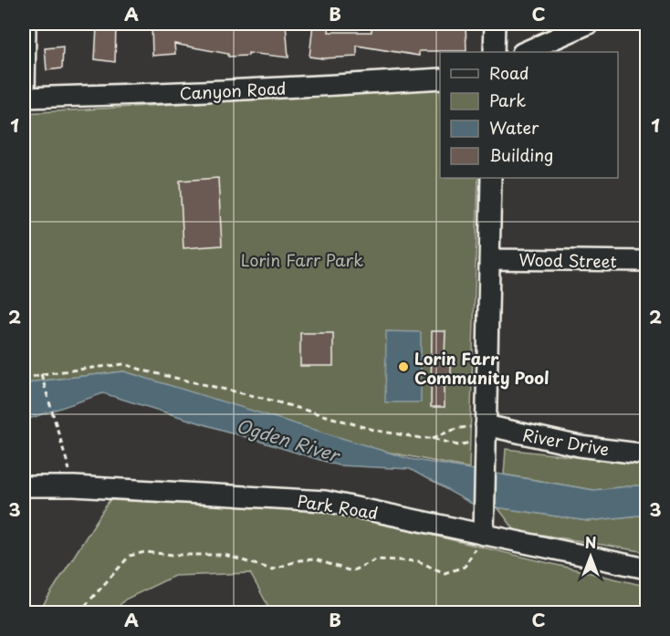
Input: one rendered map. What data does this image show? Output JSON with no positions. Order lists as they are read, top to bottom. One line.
{"streets":{"street":["Canyon Road","Wood Street","River Drive","Park Road"]},"water":["Ogden River"],"parks":["Lorin Farr Park"],"places":["Lorin Farr Community Pool"],"legend":["Road","Park","Water","Building"],"north":"top","grid":{"columns":["A","B","C"],"rows":["1","2","3"]}}
